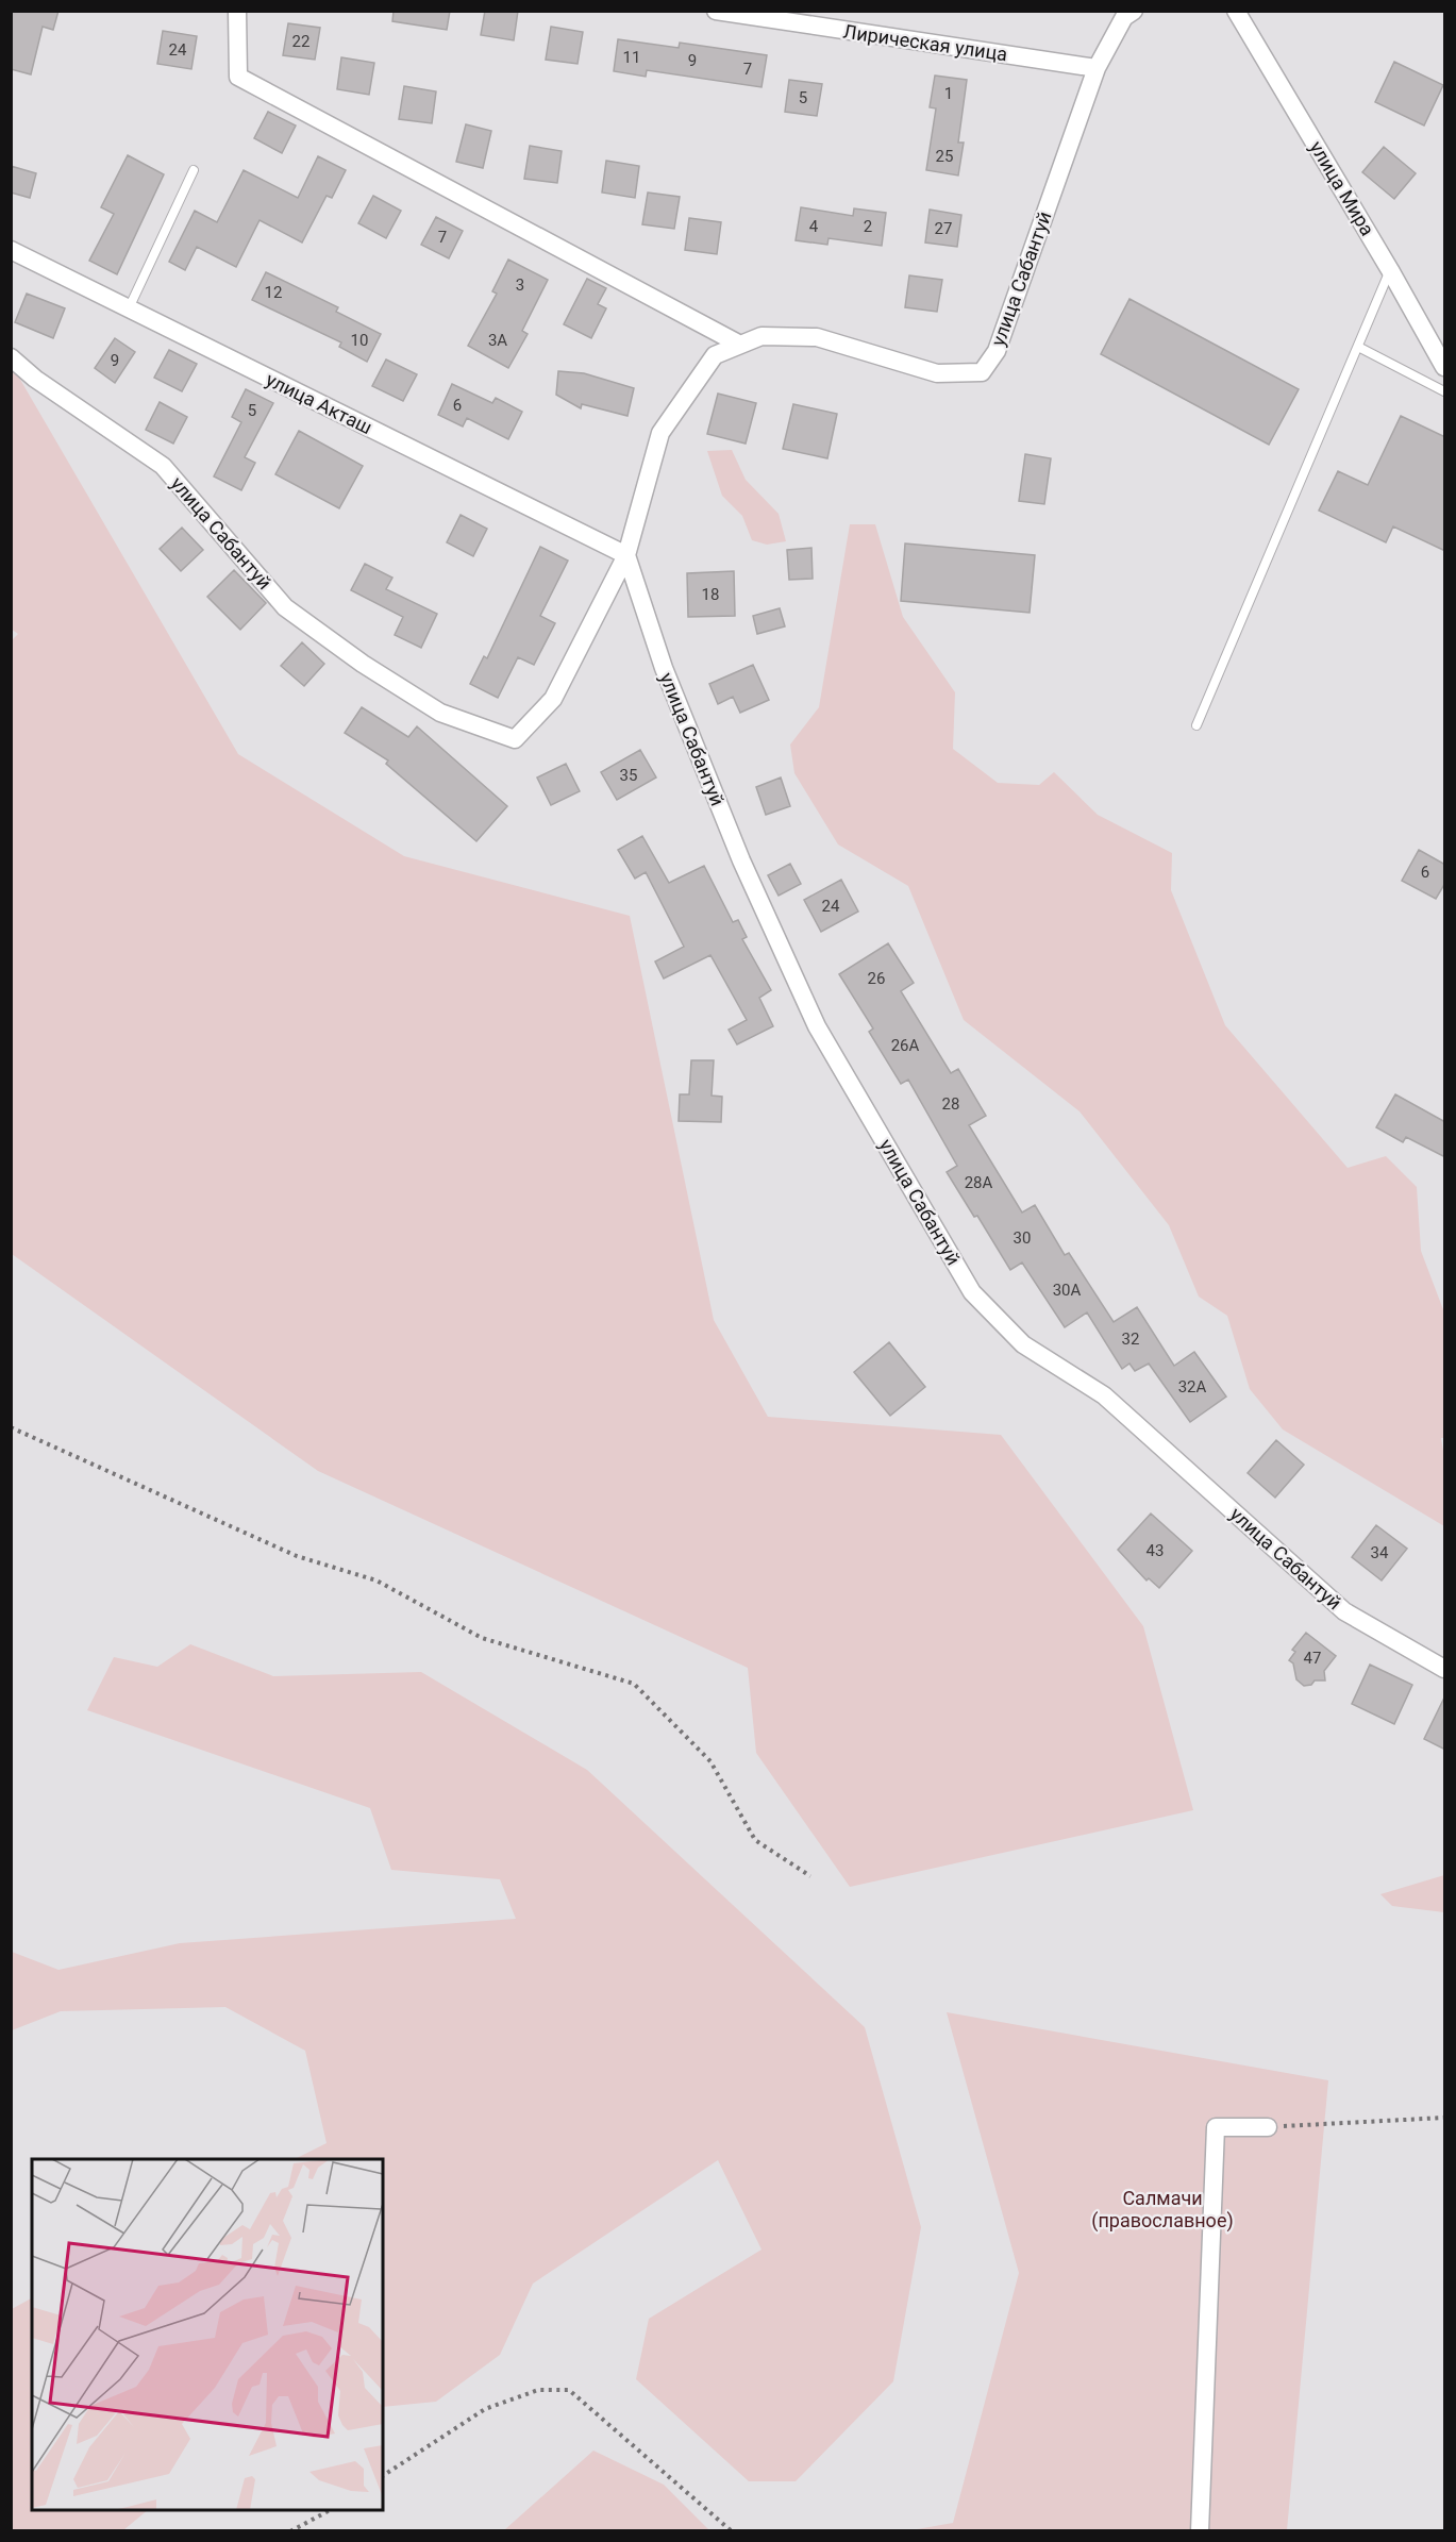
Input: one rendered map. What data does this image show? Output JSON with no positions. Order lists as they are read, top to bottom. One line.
{"streets":{"street":["Лирическая улица","улица Мира","улица Сабантуй","улица Акташ"]},"crossings":[["Лирическая улица","улица Сабантуй"],["улица Сабантуй","улица Акташ"]],"parks":["Салмачи (православное)"],"house_numbers":["22","24","11","9","7","1","5","25","4","2","27","7","3","12","10","3А","9","6","5","18","35","6","24","26","26А","28","28А","30","30А","32","32А","43","34","47"]}
